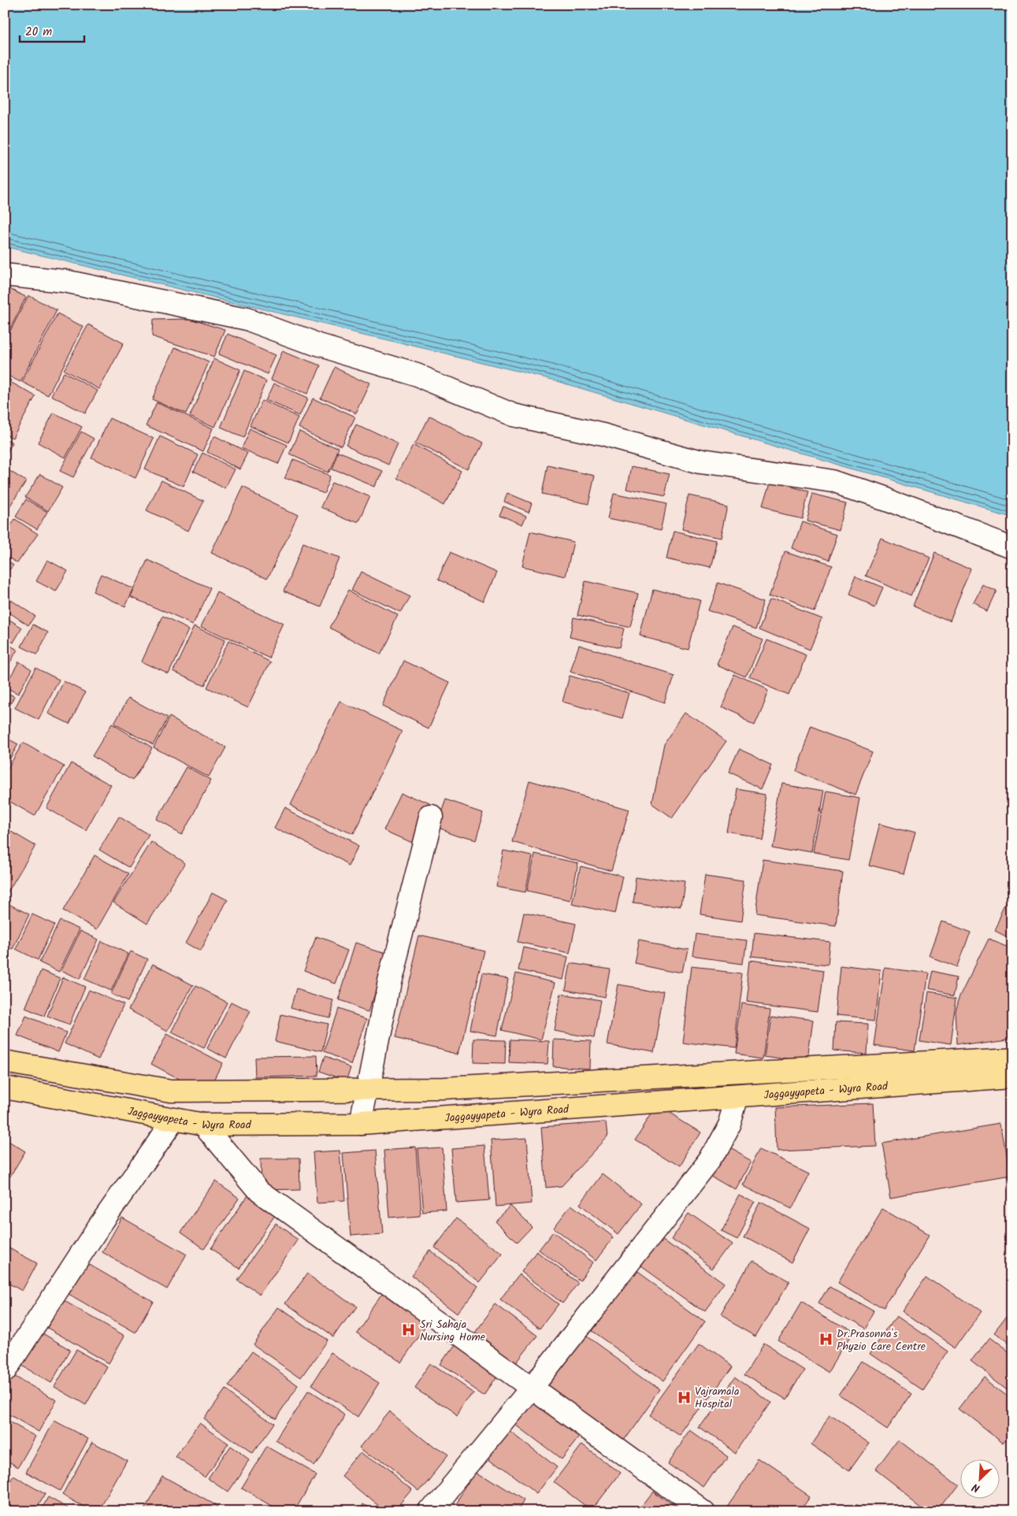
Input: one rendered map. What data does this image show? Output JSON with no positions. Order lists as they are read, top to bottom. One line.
{"streets":{"main road":["Jaggayyapeta - Wyra Road"]},"places":{"hospital":["Sri Sahaja Nursing Home","Dr.Prasonna's Phyzio Care Centre","Vajramala Hospital"]},"scale_bar":"20 m","north":"bottom left"}
